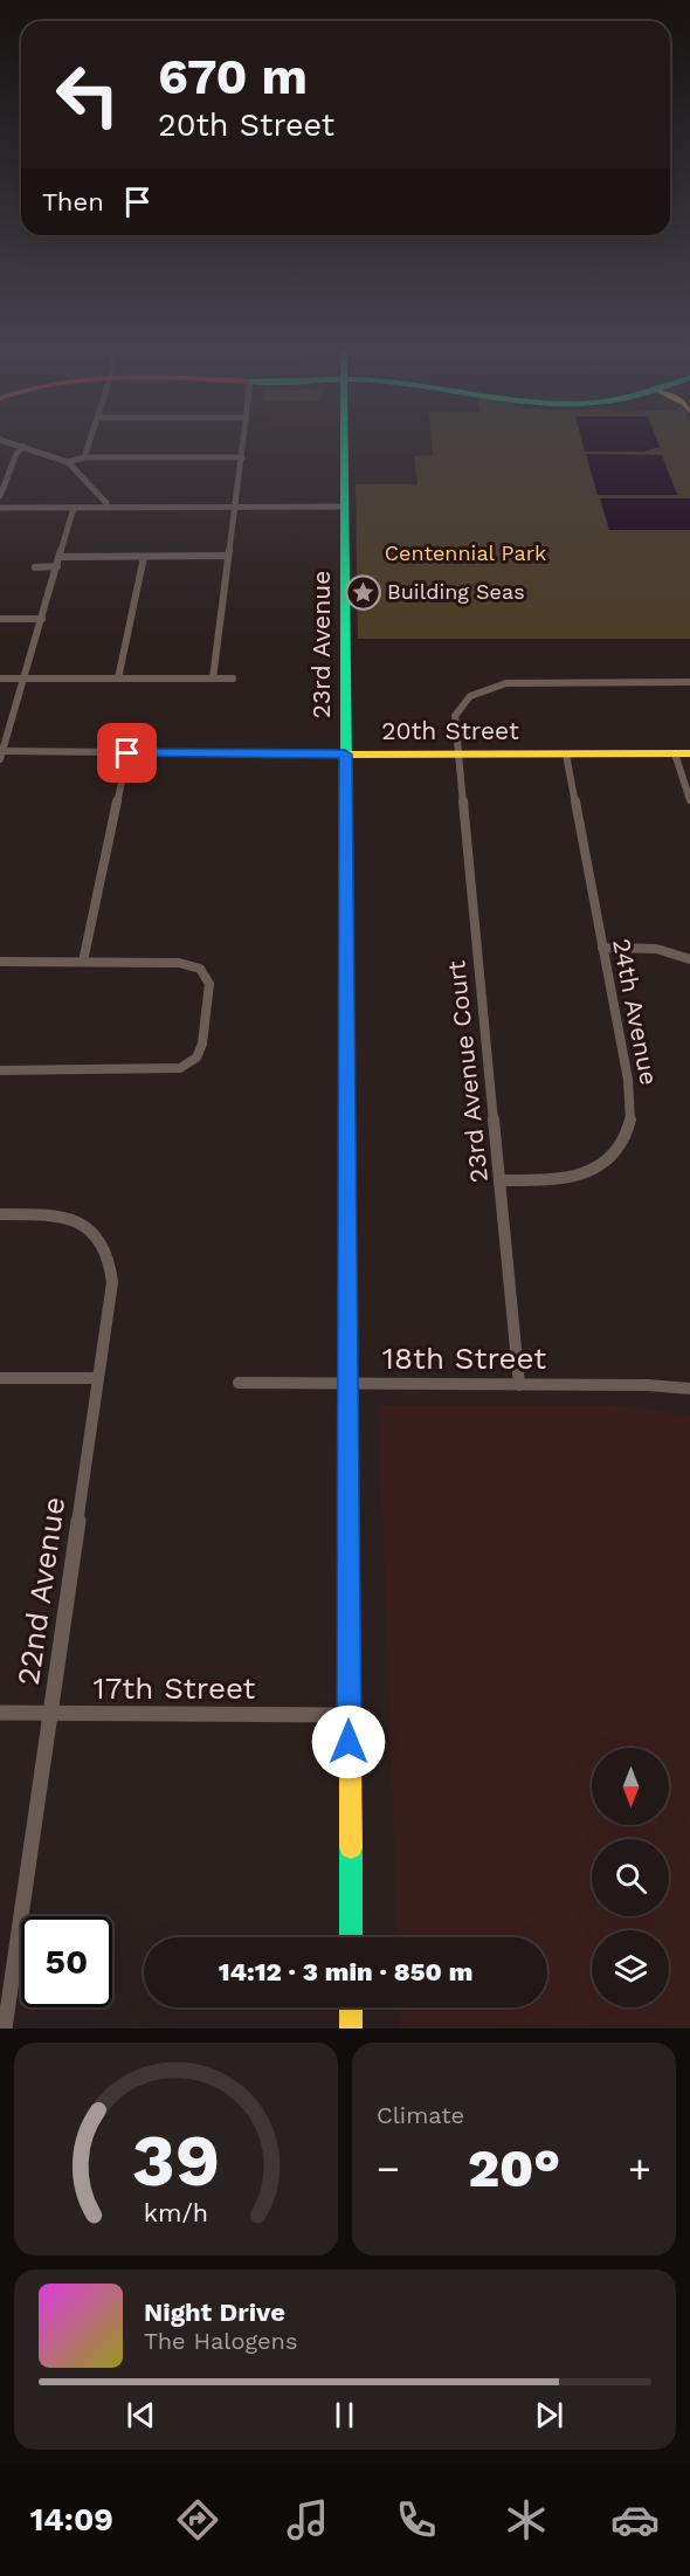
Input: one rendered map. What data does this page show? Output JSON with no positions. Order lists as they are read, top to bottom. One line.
{"streets":{"main road":["23rd Avenue","20th Street"],"street":["24th Avenue","23rd Avenue Court","18th Street","22nd Avenue","17th Street"]},"crossings":[["23rd Avenue","20th Street"],["23rd Avenue","18th Street"],["23rd Avenue","17th Street"],["20th Street","24th Avenue"],["20th Street","23rd Avenue Court"],["24th Avenue","23rd Avenue Court"],["23rd Avenue Court","18th Street"],["22nd Avenue","17th Street"]],"parks":["Centennial Park"],"places":{"place":["Building Seas"]},"north":"bottom","page":{"turn":["670 m","20th Street"],"then":"Then","limit":"50","trip":"14:12 · 3 min · 850 m","tile":"Climate","heat":["−","20°","+"],"song":["Night Drive","The Halogens"],"tabs":"14:09","gauge":["39","km/h"]}}
